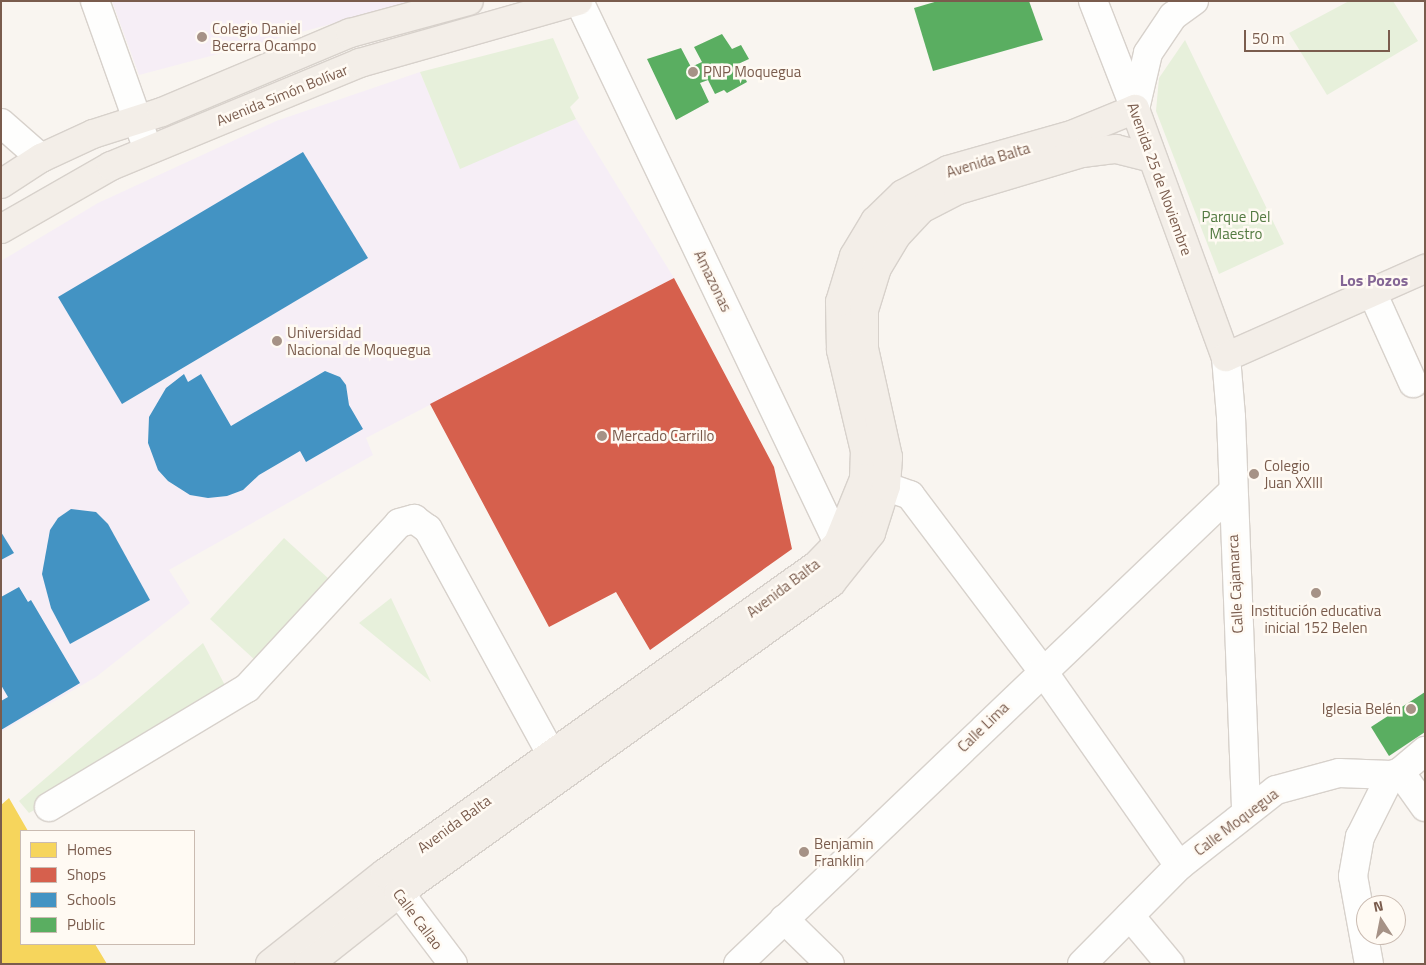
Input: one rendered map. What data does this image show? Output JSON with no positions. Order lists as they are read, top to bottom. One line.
{"streets":{"main road":["Avenida Simón Bolívar","Avenida Balta","Avenida 25 de Noviembre"],"street":["Amazonas","Calle Cajamarca","Calle Lima","Calle Moquegua","Calle Callao"]},"crossings":[["Avenida Simón Bolívar","Amazonas"],["Avenida Balta","Avenida 25 de Noviembre"],["Avenida Balta","Amazonas"],["Avenida Balta","Calle Callao"],["Avenida 25 de Noviembre","Calle Cajamarca"],["Calle Cajamarca","Calle Lima"],["Calle Cajamarca","Calle Moquegua"]],"districts":["Los Pozos"],"parks":["Parque Del Maestro"],"places":["Colegio Daniel Becerra Ocampo","PNP Moquegua","Universidad Nacional de Moquegua","Mercado Carrillo","Colegio Juan XXIII","Institución educativa inicial 152 Belen","Iglesia Belén","Benjamin Franklin"],"legend":["Homes","Shops","Schools","Public"],"scale_bar":"50 m","north":"top"}
